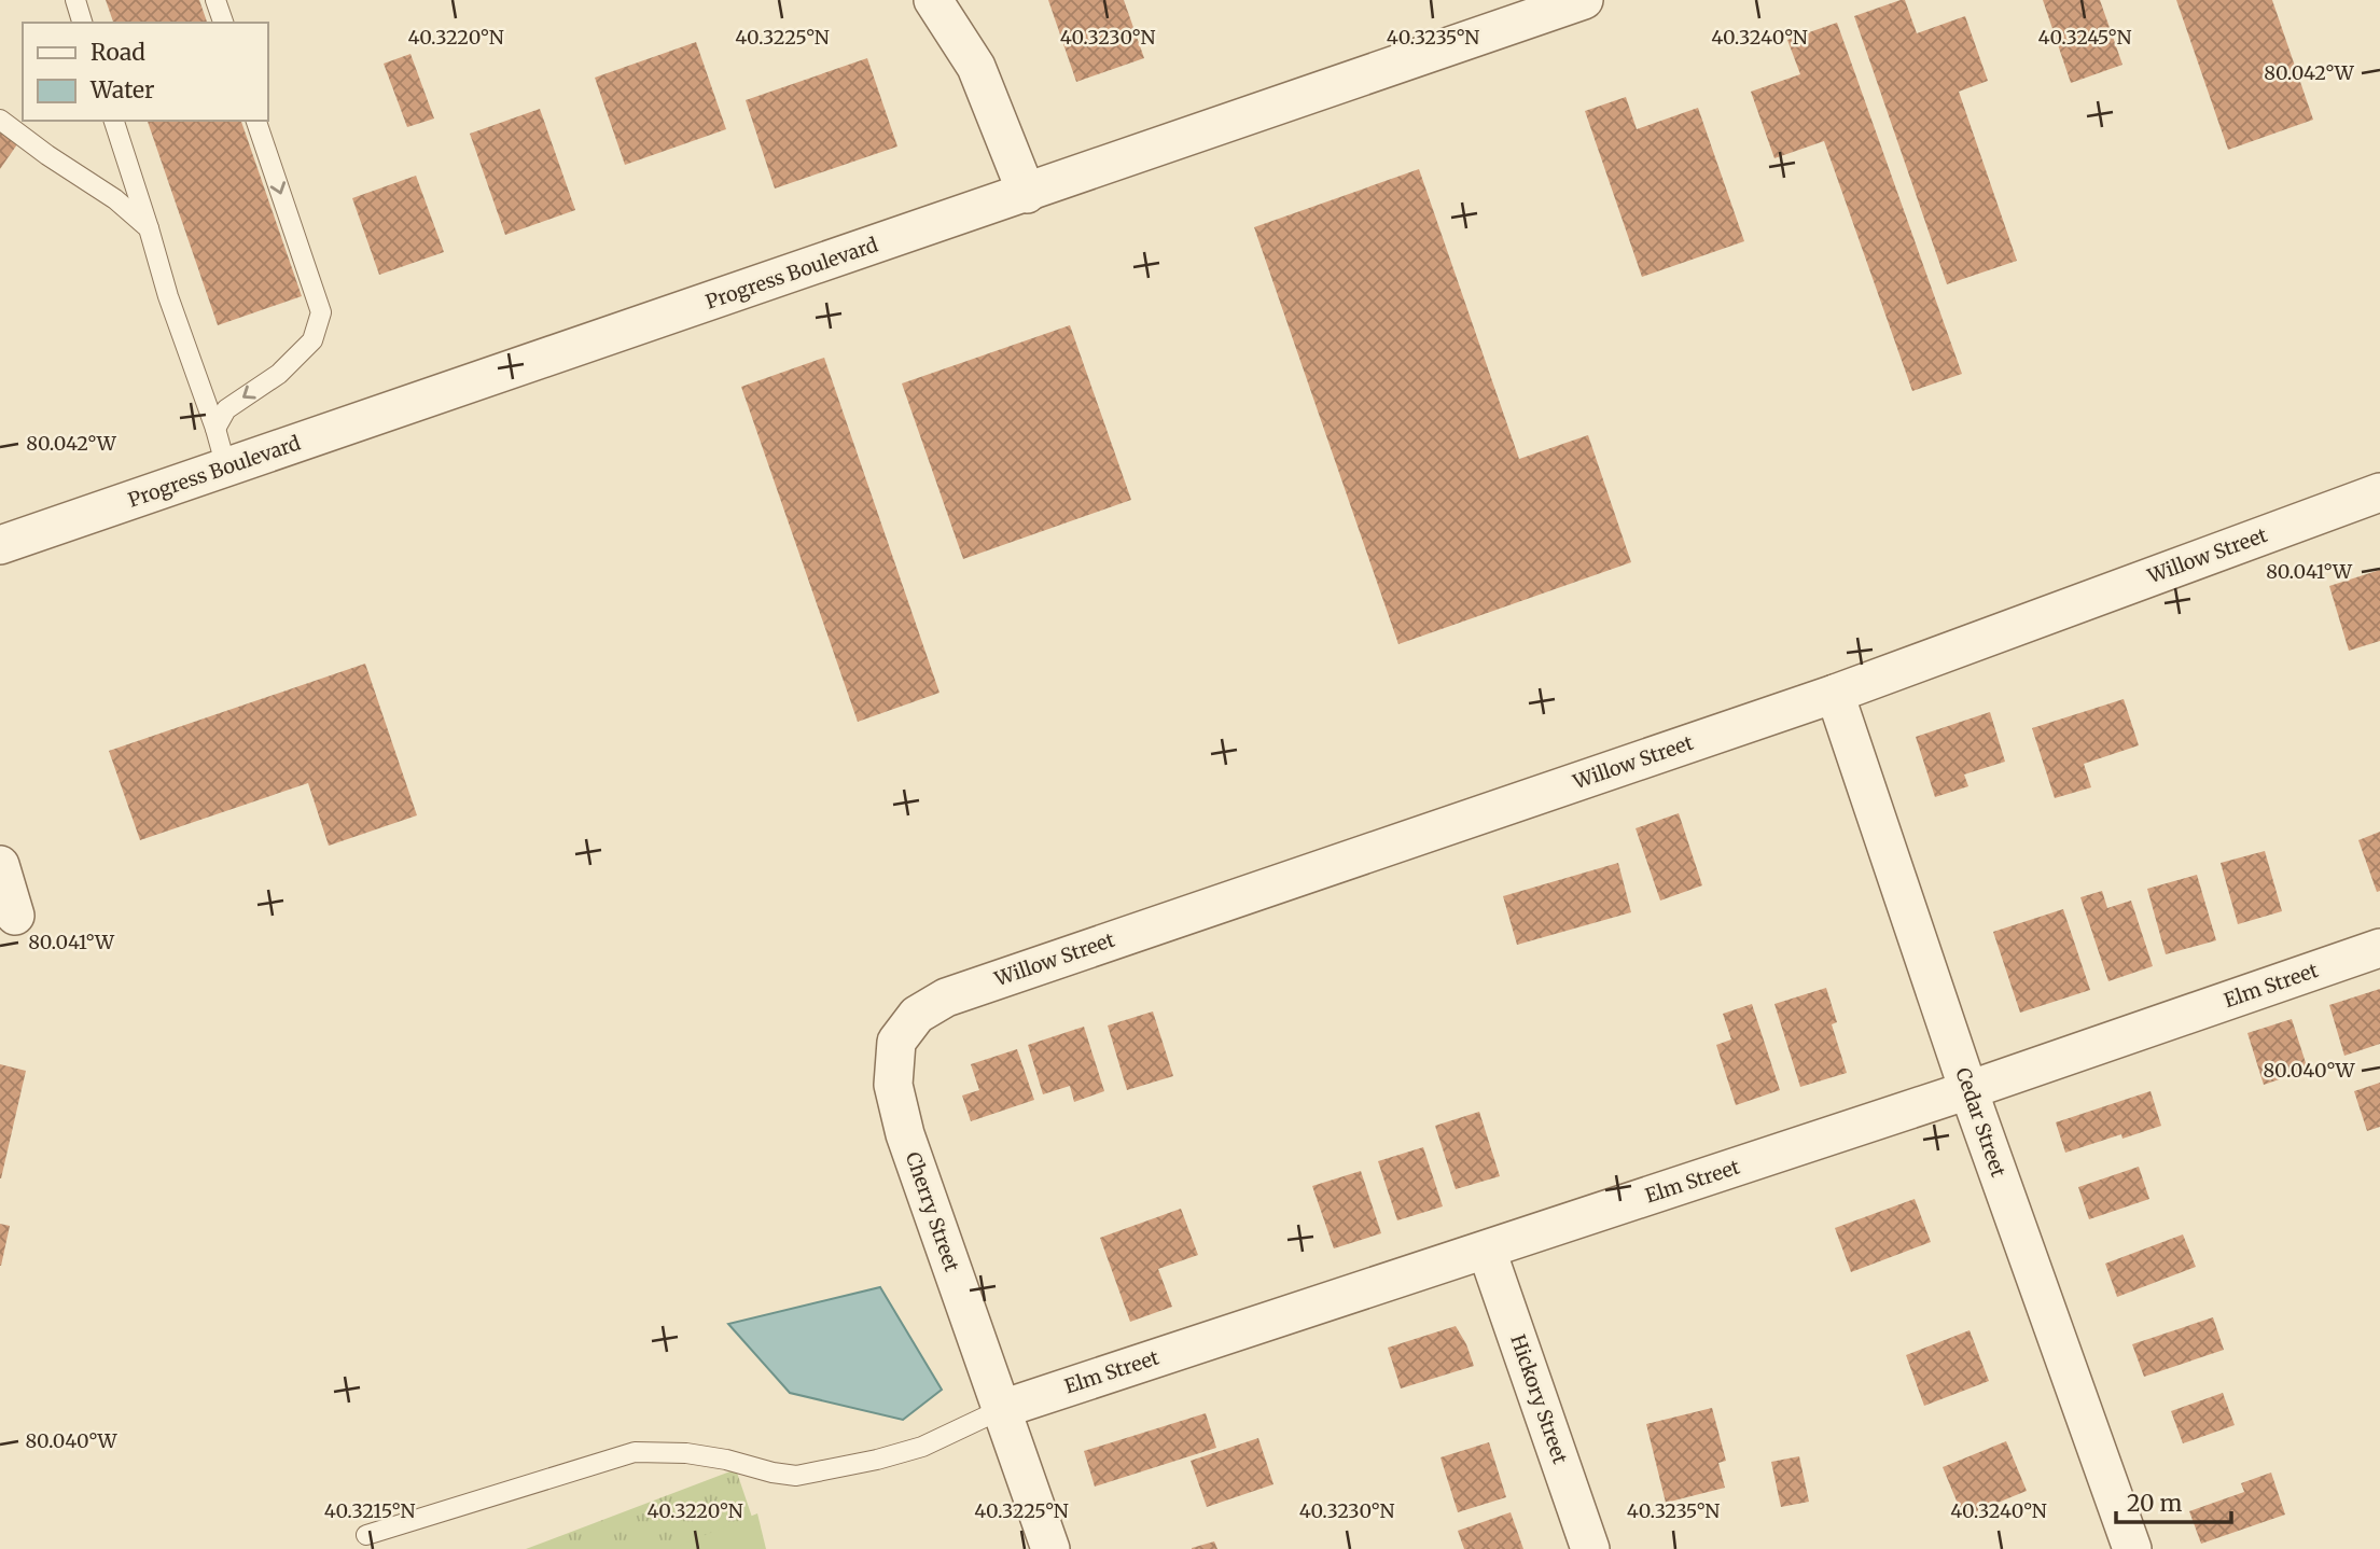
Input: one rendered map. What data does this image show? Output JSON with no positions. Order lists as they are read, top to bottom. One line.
{"streets":{"street":["Progress Boulevard","Willow Street","Elm Street","Cedar Street","Cherry Street","Hickory Street"]},"crossings":[["Willow Street","Cedar Street"],["Willow Street","Cherry Street"],["Elm Street","Cedar Street"],["Elm Street","Cherry Street"],["Elm Street","Hickory Street"]],"legend":["Road","Water"],"scale_bar":"20 m","coordinates":["40.3220°N","40.3225°N","40.3230°N","40.3235°N","40.3240°N","40.3245°N","80.042°W","80.041°W","80.040°W","40.3215°N"]}
